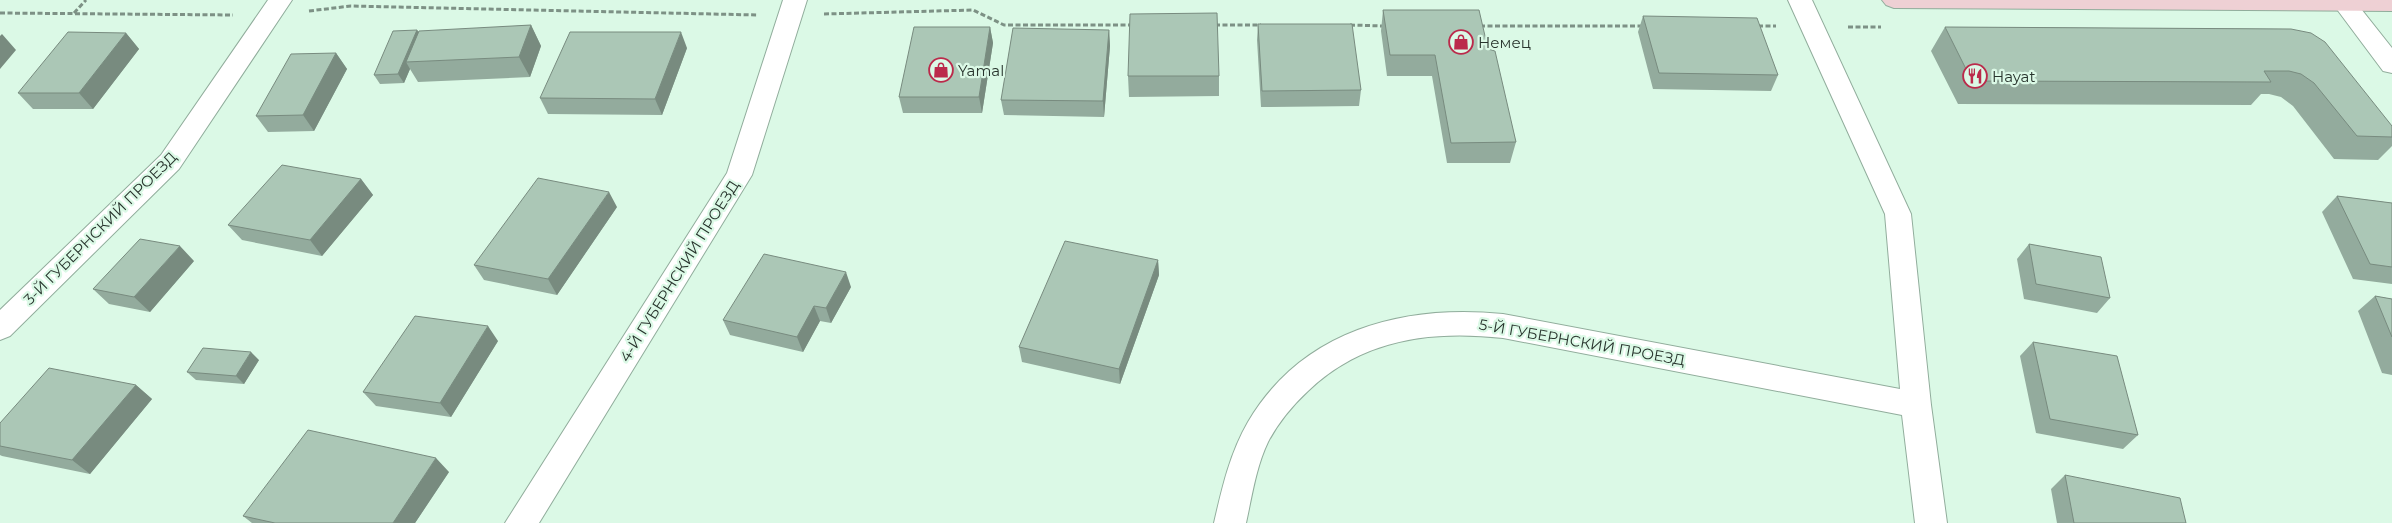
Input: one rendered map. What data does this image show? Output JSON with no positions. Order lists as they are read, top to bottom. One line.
{"streets":{"street":["3-Й ГУБЕРНСКИЙ ПРОЕЗД","4-Й ГУБЕРНСКИЙ ПРОЕЗД","5-Й ГУБЕРНСКИЙ ПРОЕЗД"]},"places":{"shop":["Немец","Yamal"],"restaurant":["Hayat"]}}
